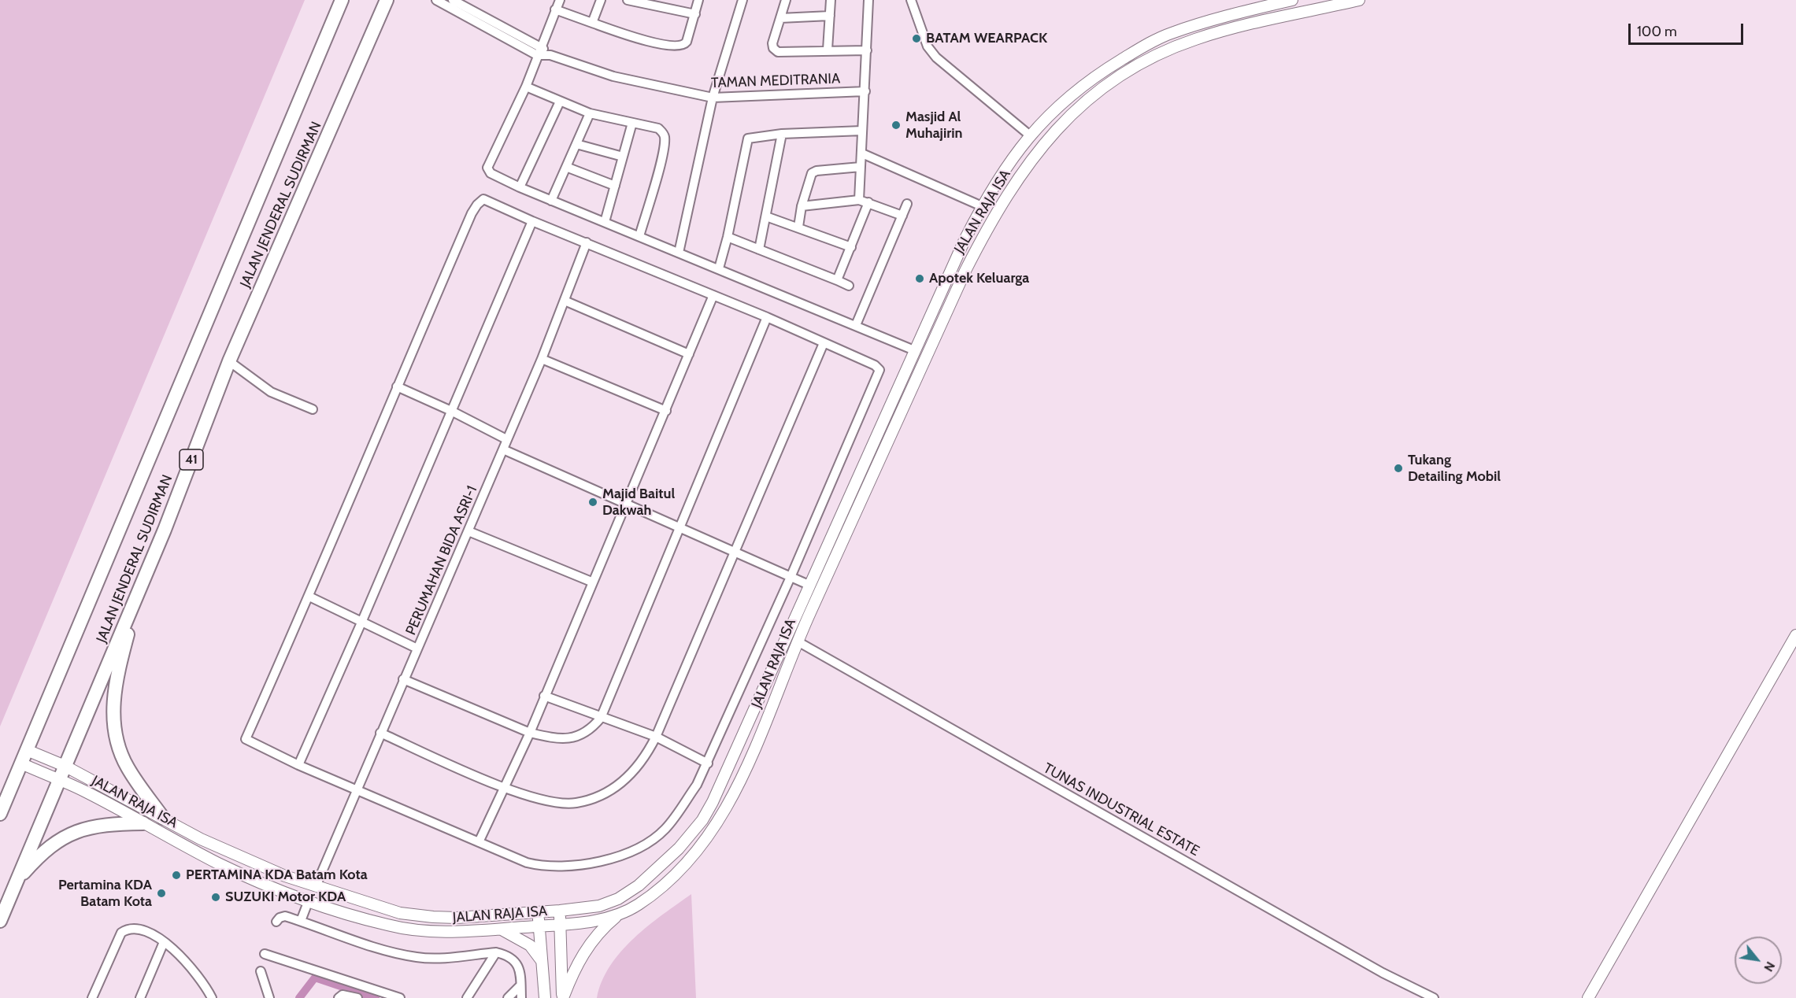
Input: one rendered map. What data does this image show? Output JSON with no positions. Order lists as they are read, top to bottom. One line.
{"streets":{"highway":["JALAN JENDERAL SUDIRMAN","41"],"main road":["JALAN RAJA ISA"],"street":["TAMAN MEDITRANIA","PERUMAHAN BIDA ASRI-1","TUNAS INDUSTRIAL ESTATE"]},"crossings":[["JALAN JENDERAL SUDIRMAN","JALAN RAJA ISA"],["JALAN RAJA ISA","PERUMAHAN BIDA ASRI-1"],["JALAN RAJA ISA","TUNAS INDUSTRIAL ESTATE"]],"places":["BATAM WEARPACK","Masjid Al Muhajirin","Apotek Keluarga","Tukang Detailing Mobil","Majid Baitul Dakwah","PERTAMINA KDA Batam Kota","Pertamina KDA Batam Kota","SUZUKI Motor KDA"],"scale_bar":"100 m","north":"bottom right"}
